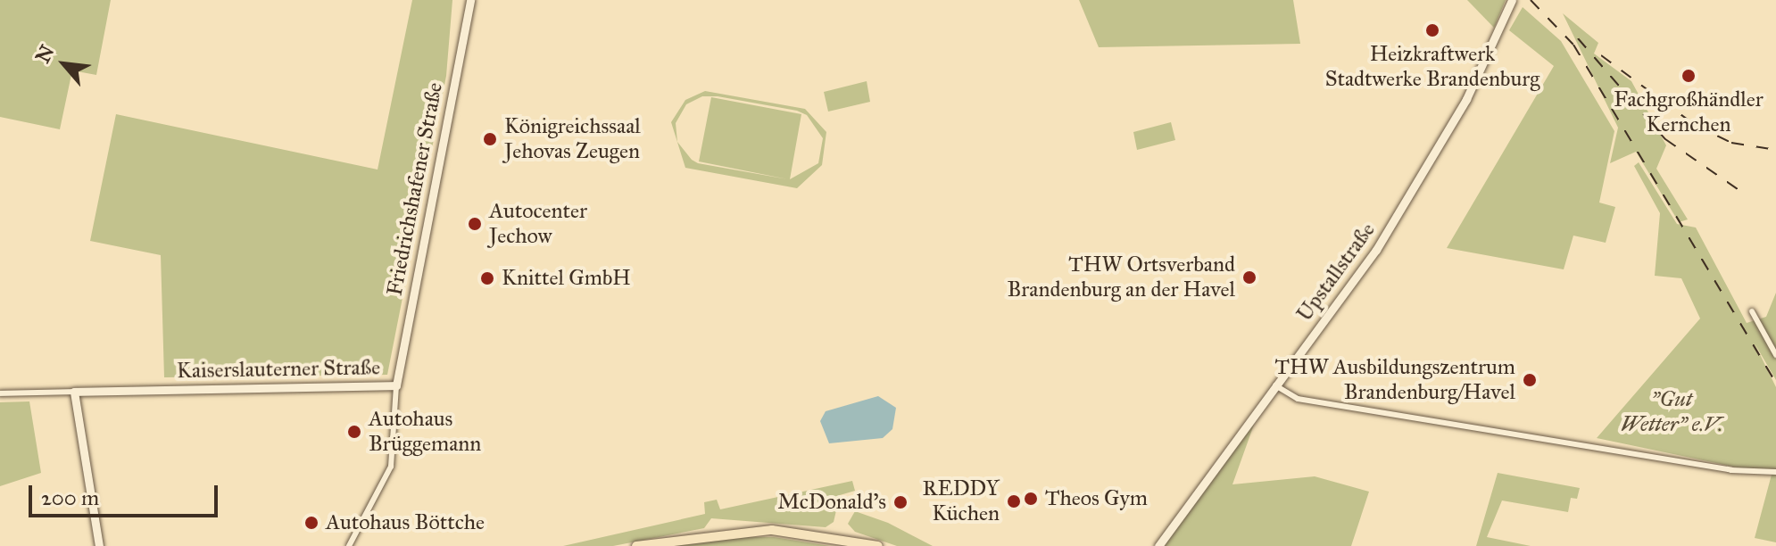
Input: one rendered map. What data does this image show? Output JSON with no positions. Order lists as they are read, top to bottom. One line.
{"streets":{"street":["Friedrichshafener Straße","Upstallstraße","Kaiserslauterner Straße"]},"crossings":[["Friedrichshafener Straße","Kaiserslauterner Straße"]],"parks":["\"Gut Wetter\" e.V."],"places":["Heizkraftwerk Stadtwerke Brandenburg","Fachgroßhändler Kernchen","Königreichssaal Jehovas Zeugen","Autocenter Jechow","THW Ortsverband Brandenburg an der Havel","Knittel GmbH","THW Ausbildungszentrum Brandenburg/Havel","Autohaus Brüggemann","Theos Gym","REDDY Küchen","McDonald's","Autohaus Böttche"],"scale_bar":"200 m","north":"top left"}
